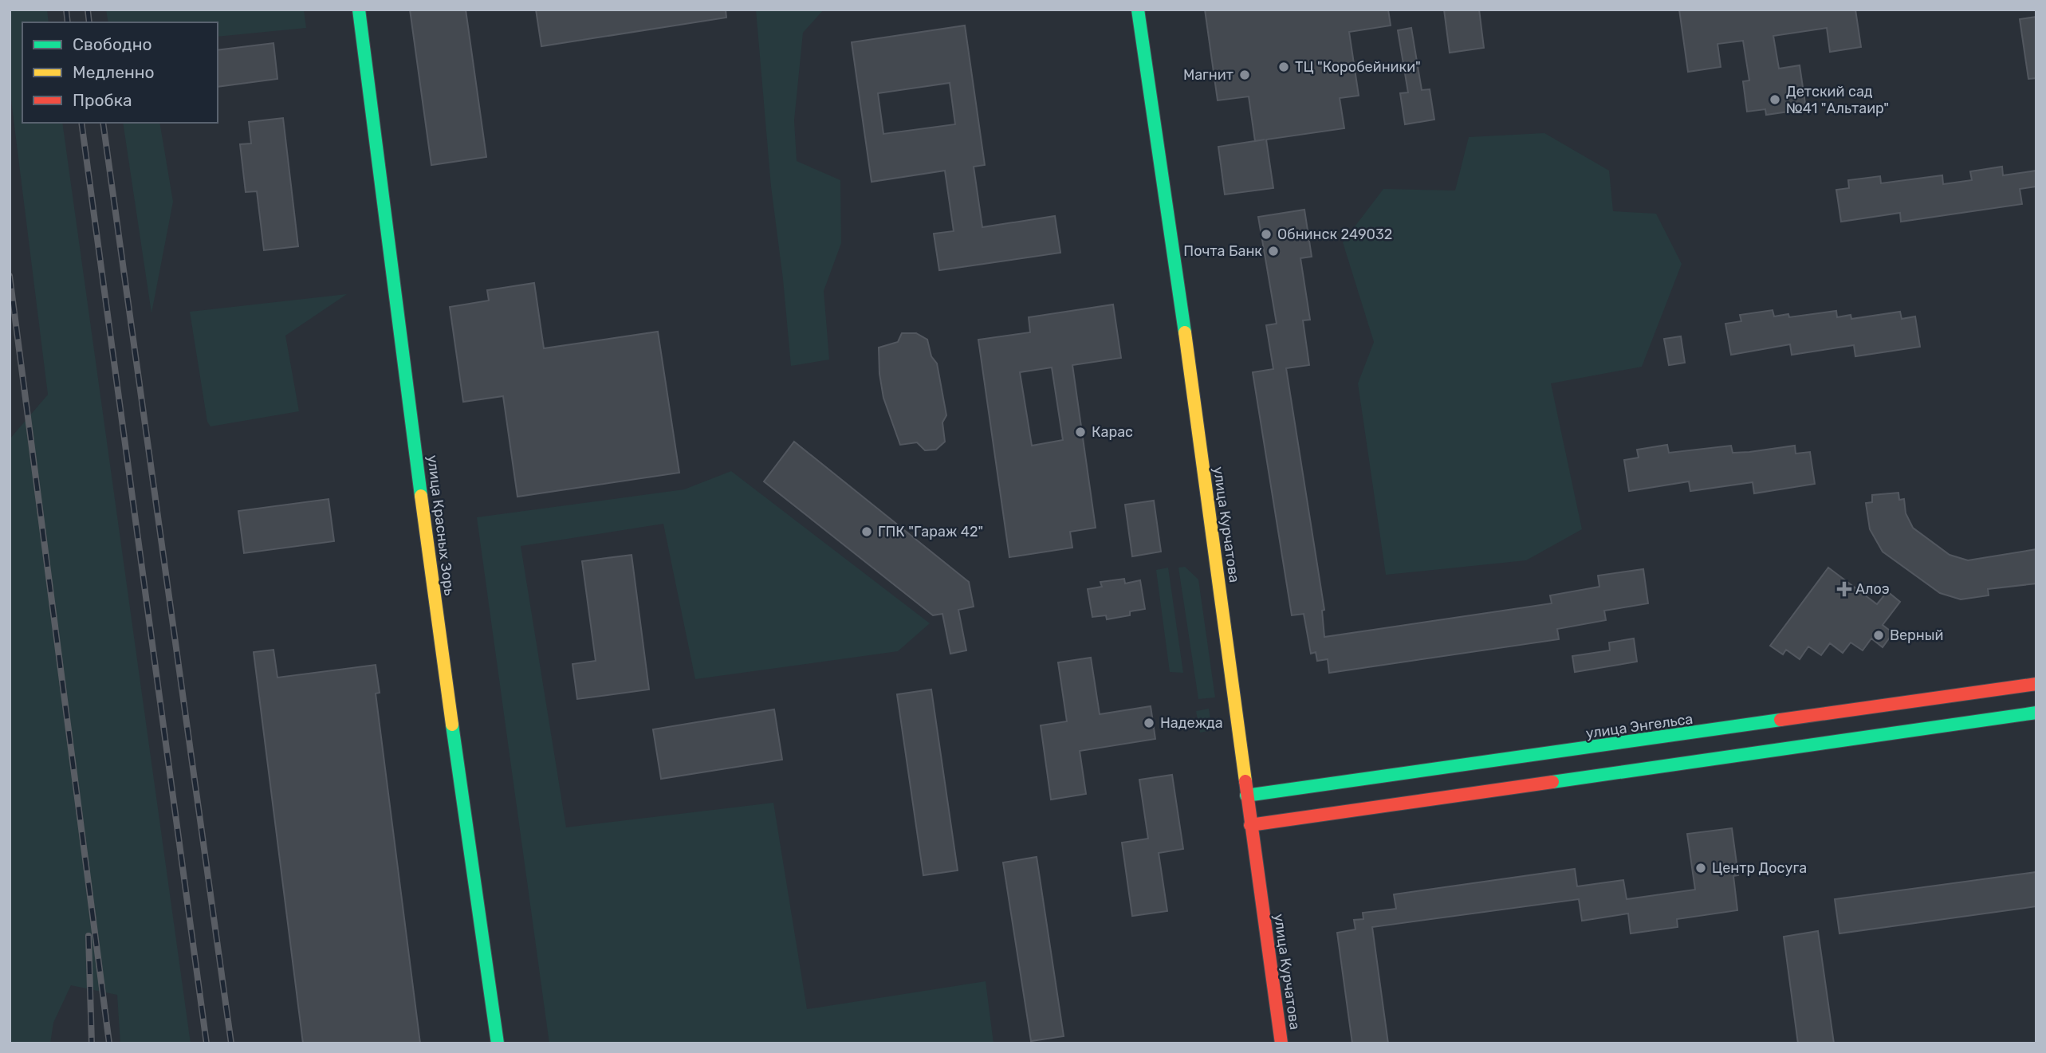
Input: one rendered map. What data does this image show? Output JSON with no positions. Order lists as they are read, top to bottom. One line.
{"streets":{"main road":["улица Курчатова","улица Красных Зорь","улица Энгельса"]},"crossings":[["улица Курчатова","улица Энгельса"]],"places":{"other":["ТЦ \"Коробейники\"","Магнит","Детский сад №41 \"Альтаир\"","Обнинск 249032","Почта Банк","Карас","ГПК \"Гараж 42\"","Верный","Надежда","Центр Досуга"],"health":["Алоэ"]},"legend":["Свободно","Медленно","Пробка"]}
